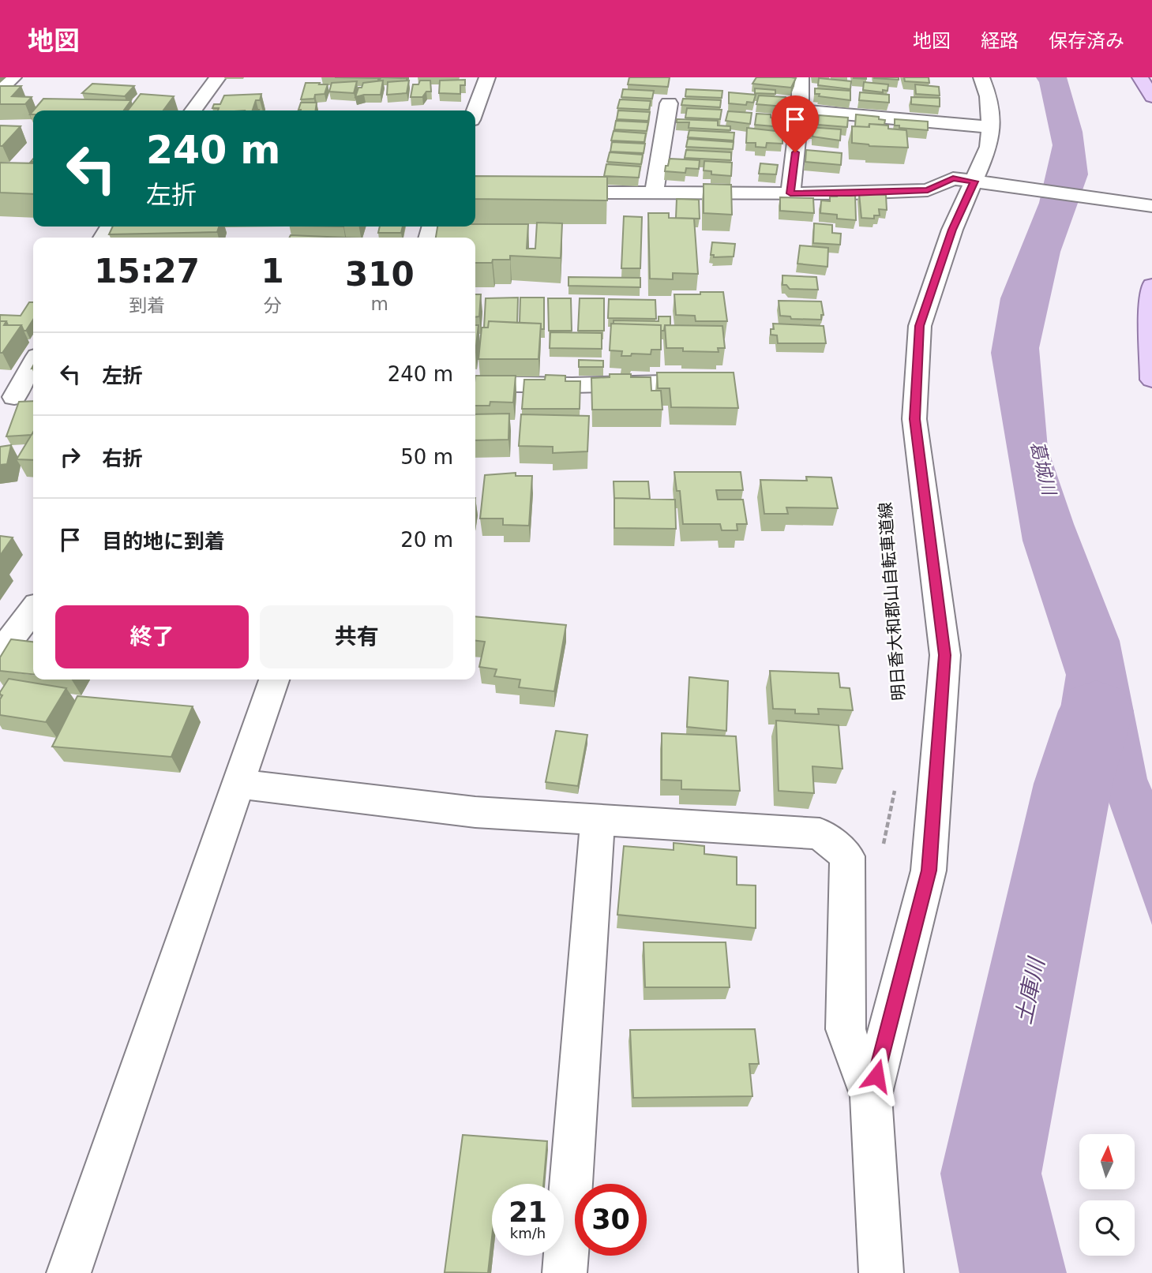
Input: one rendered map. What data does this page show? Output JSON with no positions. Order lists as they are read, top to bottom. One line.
{"water":["葛城川","土庫川"],"north":"top","page":{"header":"地図","nav":["地図","経路","保存済み"],"turn":["240 m","左折"],"eta":["15:27","到着","1","分","310","m"],"list":[{"name":"左折","value":"240 m"},{"name":"右折","value":"50 m"},{"name":"目的地に到着","value":"20 m"}],"buttons":["終了","共有"],"speed":"21 km/h","limit":"30"}}
